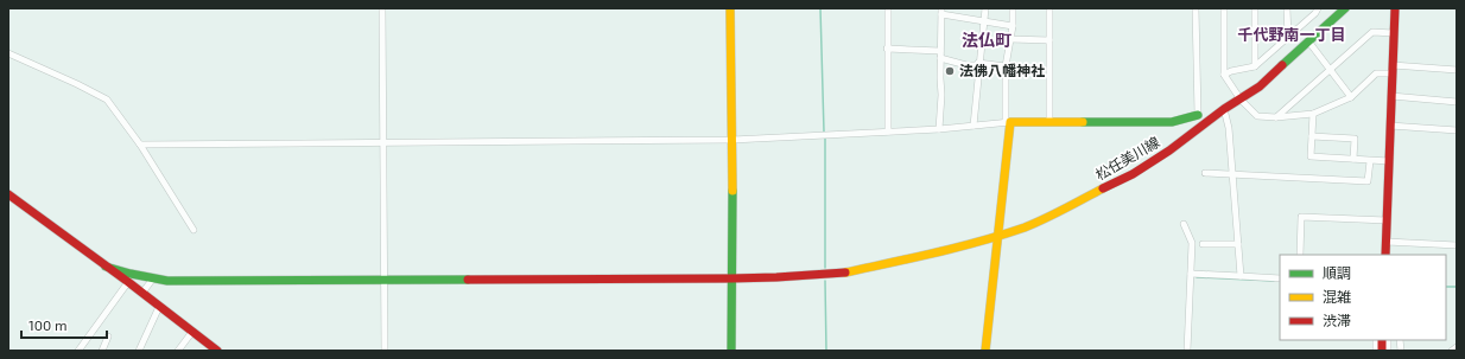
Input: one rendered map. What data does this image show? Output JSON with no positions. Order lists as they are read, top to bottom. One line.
{"streets":{"street":["松任美川線"]},"districts":["千代野南一丁目","法仏町"],"places":["法佛八幡神社"],"legend":["順調","混雑","渋滞"],"scale_bar":"100 m"}
